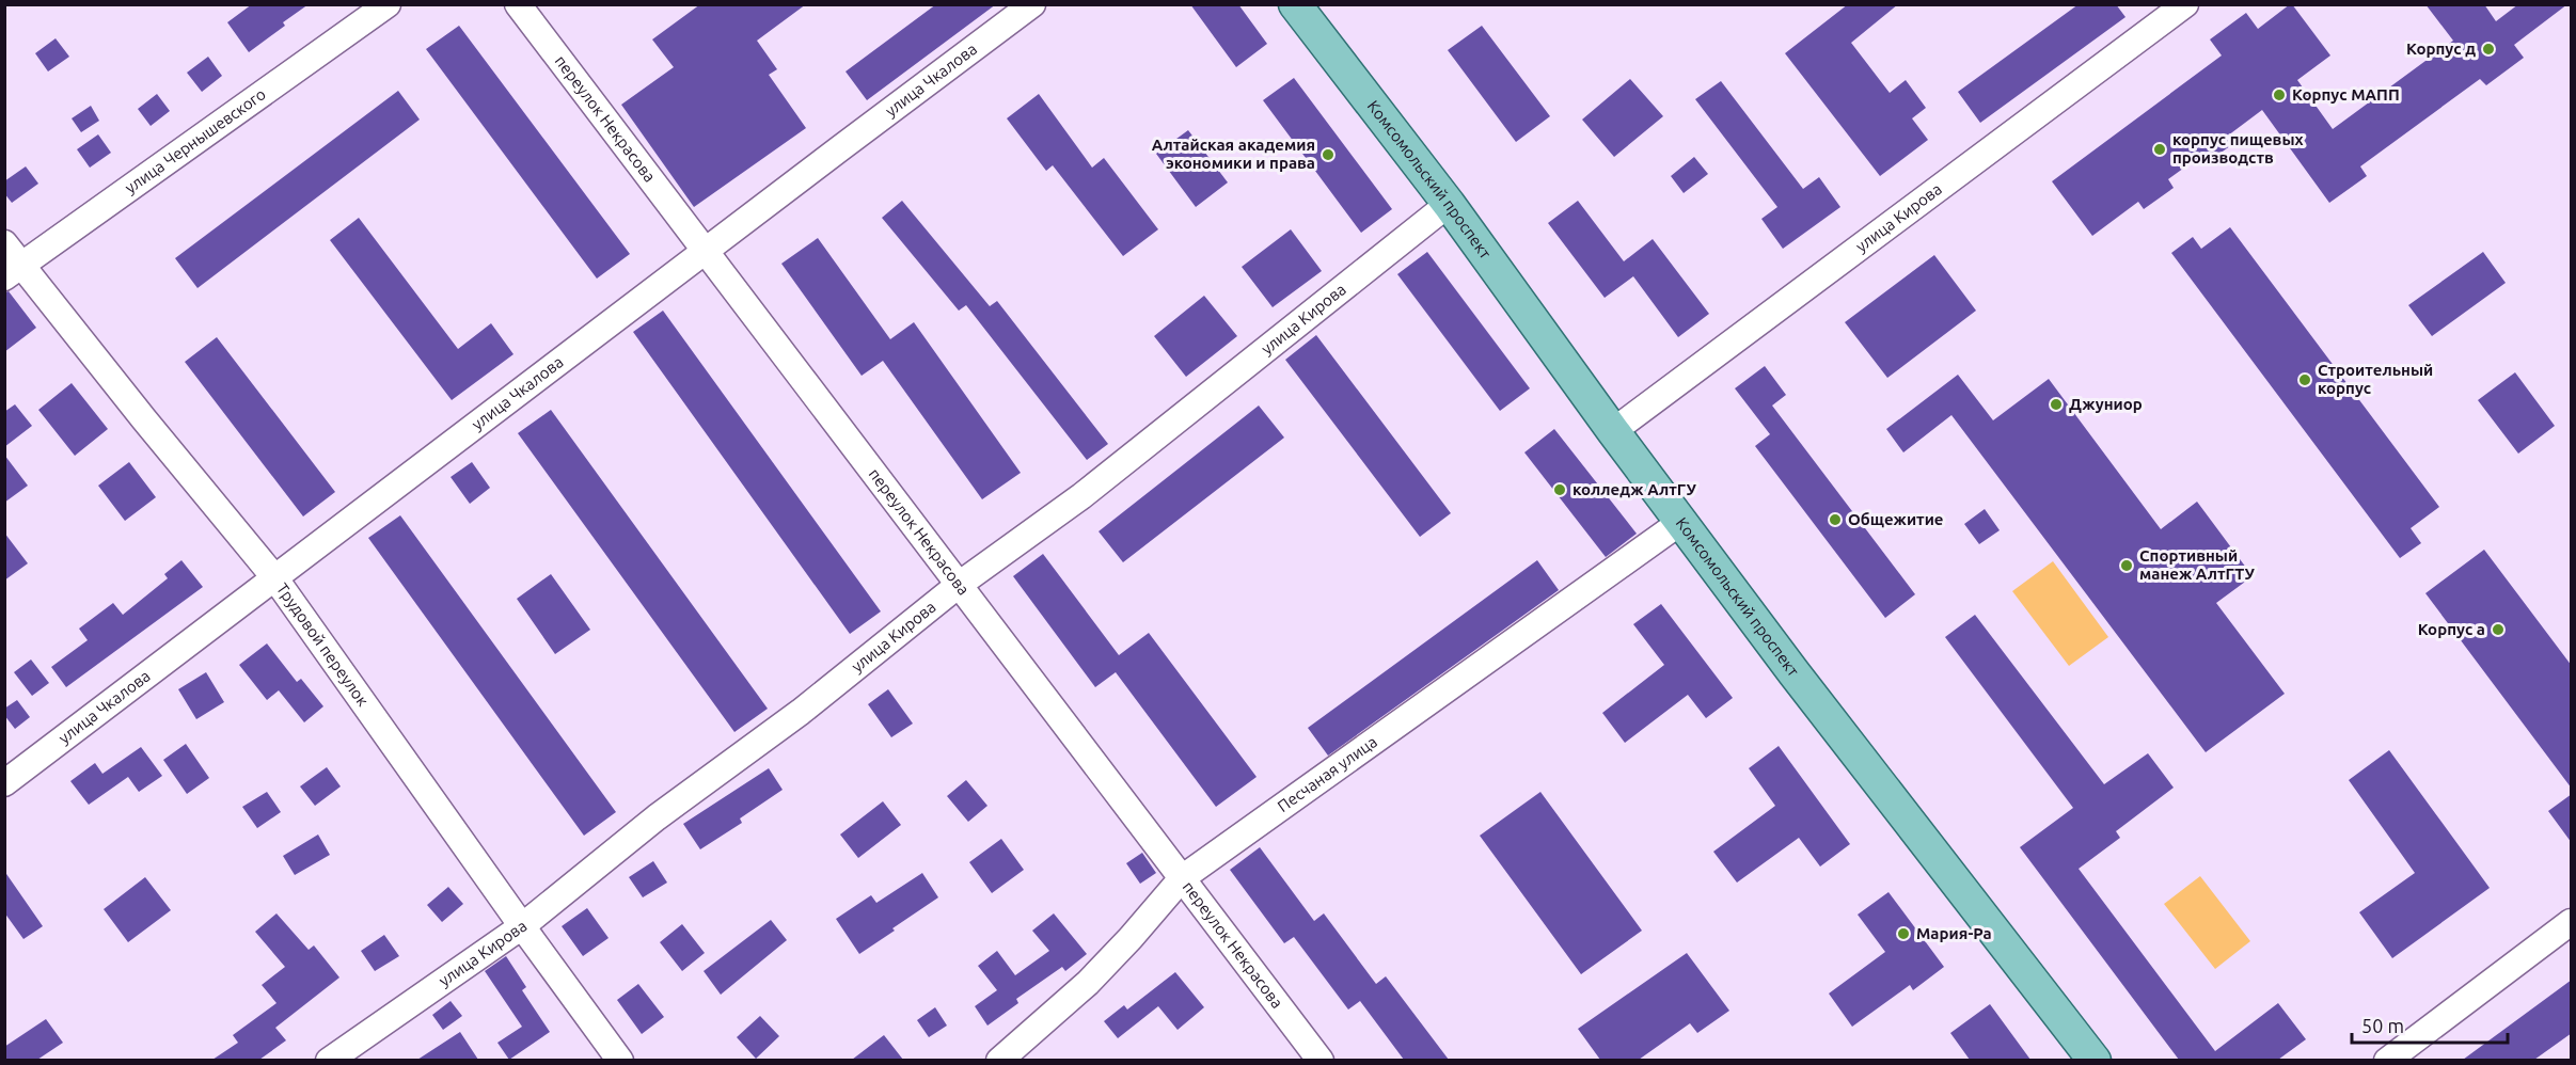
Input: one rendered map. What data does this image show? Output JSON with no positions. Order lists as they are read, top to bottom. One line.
{"streets":{"main road":["Комсомольский проспект"],"street":["улица Чкалова","переулок Некрасова","улица Чернышевского","улица Кирова","Трудовой переулок","Песчаная улица"]},"crossings":[["улица Чкалова","переулок Некрасова"],["улица Чкалова","Трудовой переулок"],["переулок Некрасова","улица Кирова"],["переулок Некрасова","Песчаная улица"],["улица Чернышевского","Трудовой переулок"],["Комсомольский проспект","улица Кирова"],["Комсомольский проспект","Песчаная улица"],["улица Кирова","Трудовой переулок"]],"places":["Корпус д","Корпус МАПП","корпус пищевых производств","Алтайская академия экономики и права","Строительный корпус","Джуниор","колледж АлтГУ","Общежитие","Спортивный манеж АлтГТУ","Корпус а","Мария-Ра"],"scale_bar":"50 m"}
